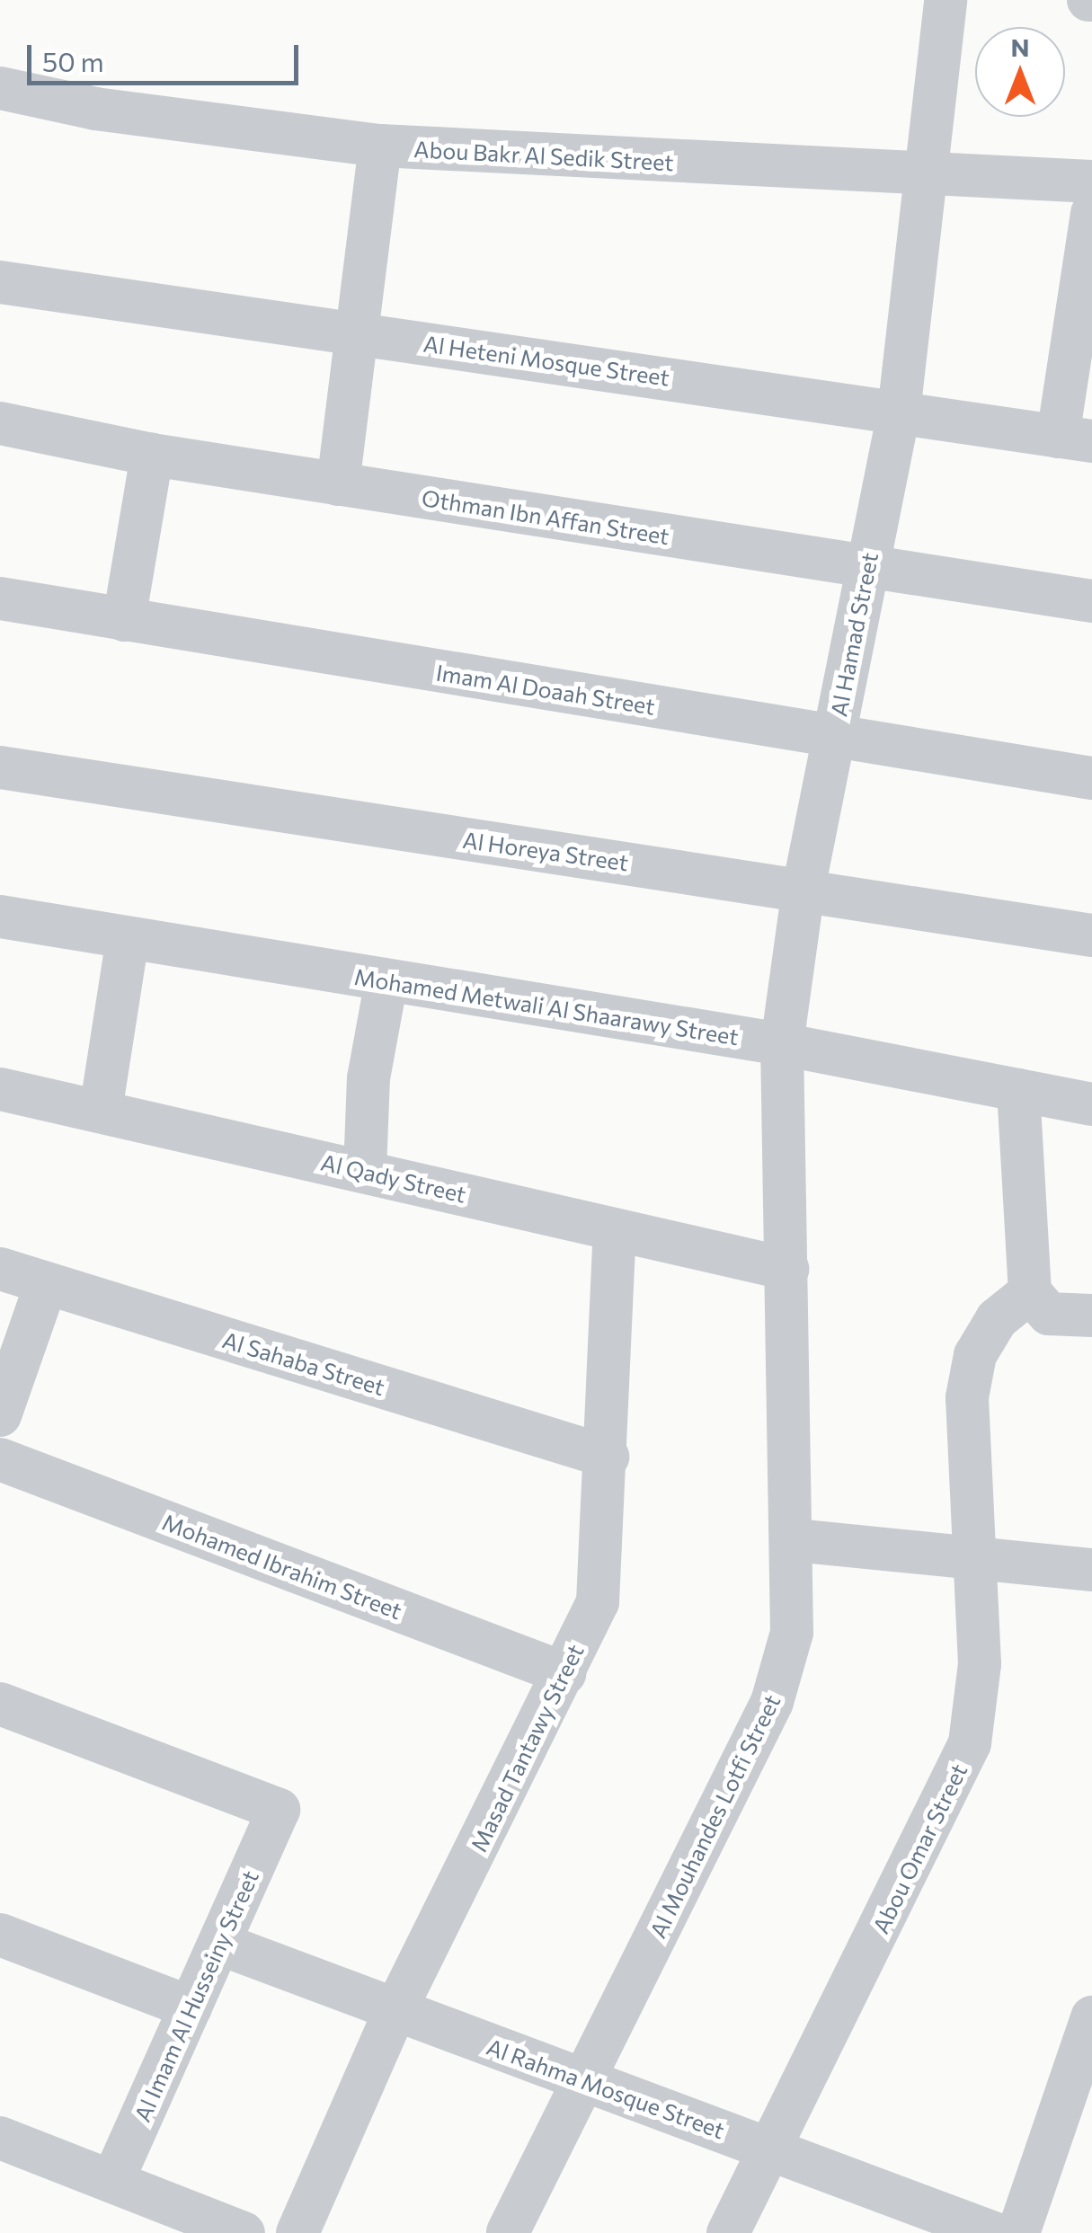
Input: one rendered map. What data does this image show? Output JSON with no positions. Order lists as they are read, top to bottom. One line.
{"streets":{"street":["Abou Bakr Al Sedik Street","Al Heteni Mosque Street","Othman Ibn Affan Street","Al Hamad Street","Imam Al Doaah Street","Al Horeya Street","Mohamed Metwali Al Shaarawy Street","Al Qady Street","Al Sahaba Street","Mohamed Ibrahim Street","Masad Tantawy Street","Al Mouhandes Lotfi Street","Abou Omar Street","Al Imam Al Husseiny Street","Al Rahma Mosque Street"]},"crossings":[["Abou Bakr Al Sedik Street","Al Hamad Street"],["Al Heteni Mosque Street","Al Hamad Street"],["Othman Ibn Affan Street","Al Hamad Street"],["Al Hamad Street","Imam Al Doaah Street"],["Al Hamad Street","Al Horeya Street"],["Al Hamad Street","Mohamed Metwali Al Shaarawy Street"],["Al Hamad Street","Al Qady Street"],["Al Hamad Street","Al Mouhandes Lotfi Street"],["Al Qady Street","Masad Tantawy Street"],["Al Qady Street","Al Mouhandes Lotfi Street"],["Al Sahaba Street","Masad Tantawy Street"],["Mohamed Ibrahim Street","Masad Tantawy Street"],["Masad Tantawy Street","Al Rahma Mosque Street"],["Al Mouhandes Lotfi Street","Al Rahma Mosque Street"],["Abou Omar Street","Al Rahma Mosque Street"],["Al Imam Al Husseiny Street","Al Rahma Mosque Street"]],"scale_bar":"50 m","north":"top"}
